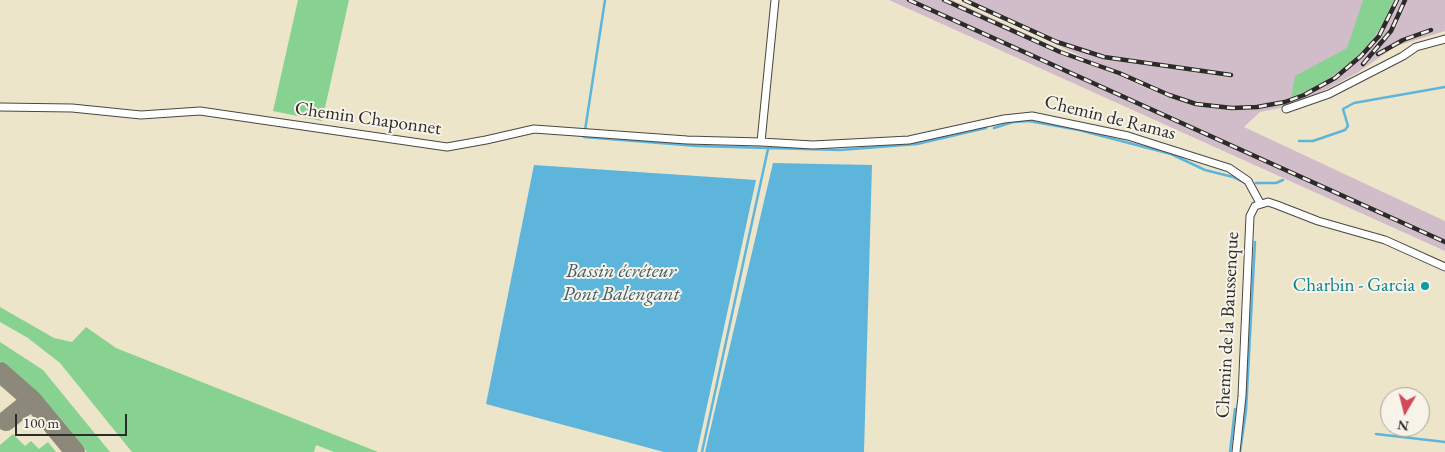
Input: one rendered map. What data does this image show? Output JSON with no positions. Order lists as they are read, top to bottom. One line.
{"streets":{"street":["Chemin de Ramas","Chemin Chaponnet","Chemin de la Baussenque"]},"crossings":[["Chemin de Ramas","Chemin Chaponnet"],["Chemin de Ramas","Chemin de la Baussenque"]],"water":["Bassin écréteur Pont Balengant"],"places":["Charbin - Garcia"],"scale_bar":"100 m","north":"bottom"}
